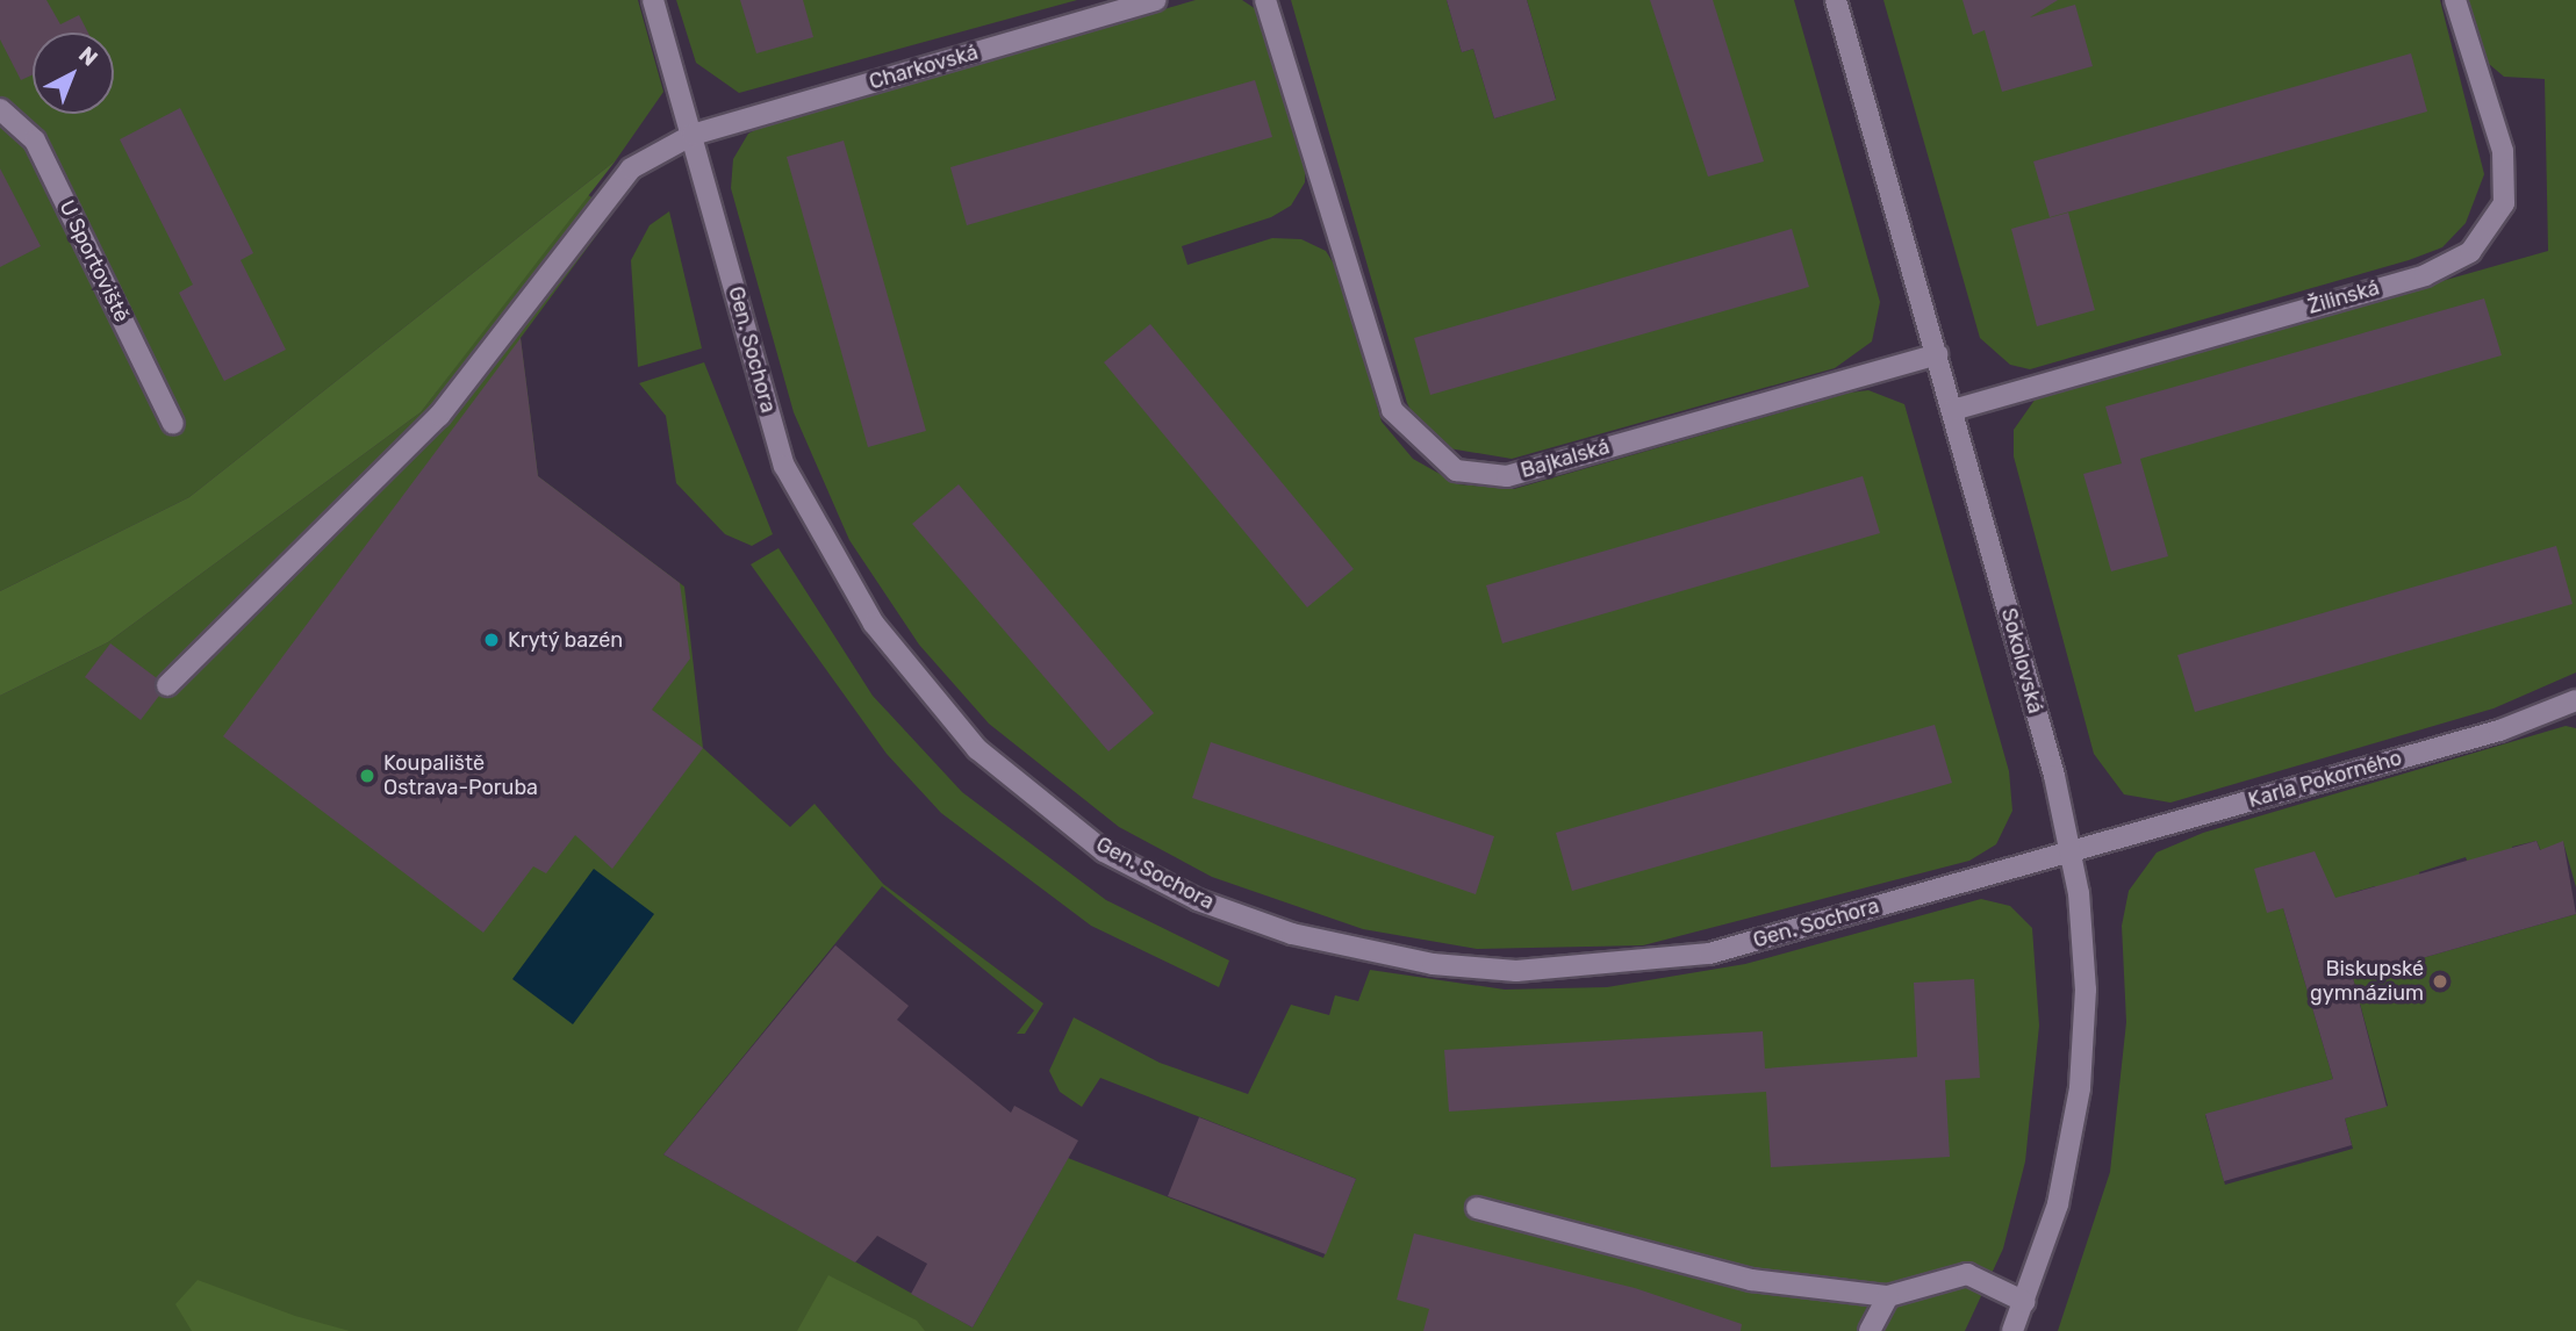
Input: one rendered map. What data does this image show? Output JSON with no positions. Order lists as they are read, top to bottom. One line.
{"streets":{"street":["Charkovská","U Sportoviště","Žilinská","Gen. Sochora","Bajkalská","Sokolovská","Karla Pokorného"]},"crossings":[["Charkovská","Gen. Sochora"],["Žilinská","Sokolovská"],["Gen. Sochora","Sokolovská"],["Gen. Sochora","Karla Pokorného"],["Bajkalská","Sokolovská"],["Sokolovská","Karla Pokorného"]],"places":["Krytý bazén","Koupaliště Ostrava-Poruba","Biskupské gymnázium"],"north":"top right"}
